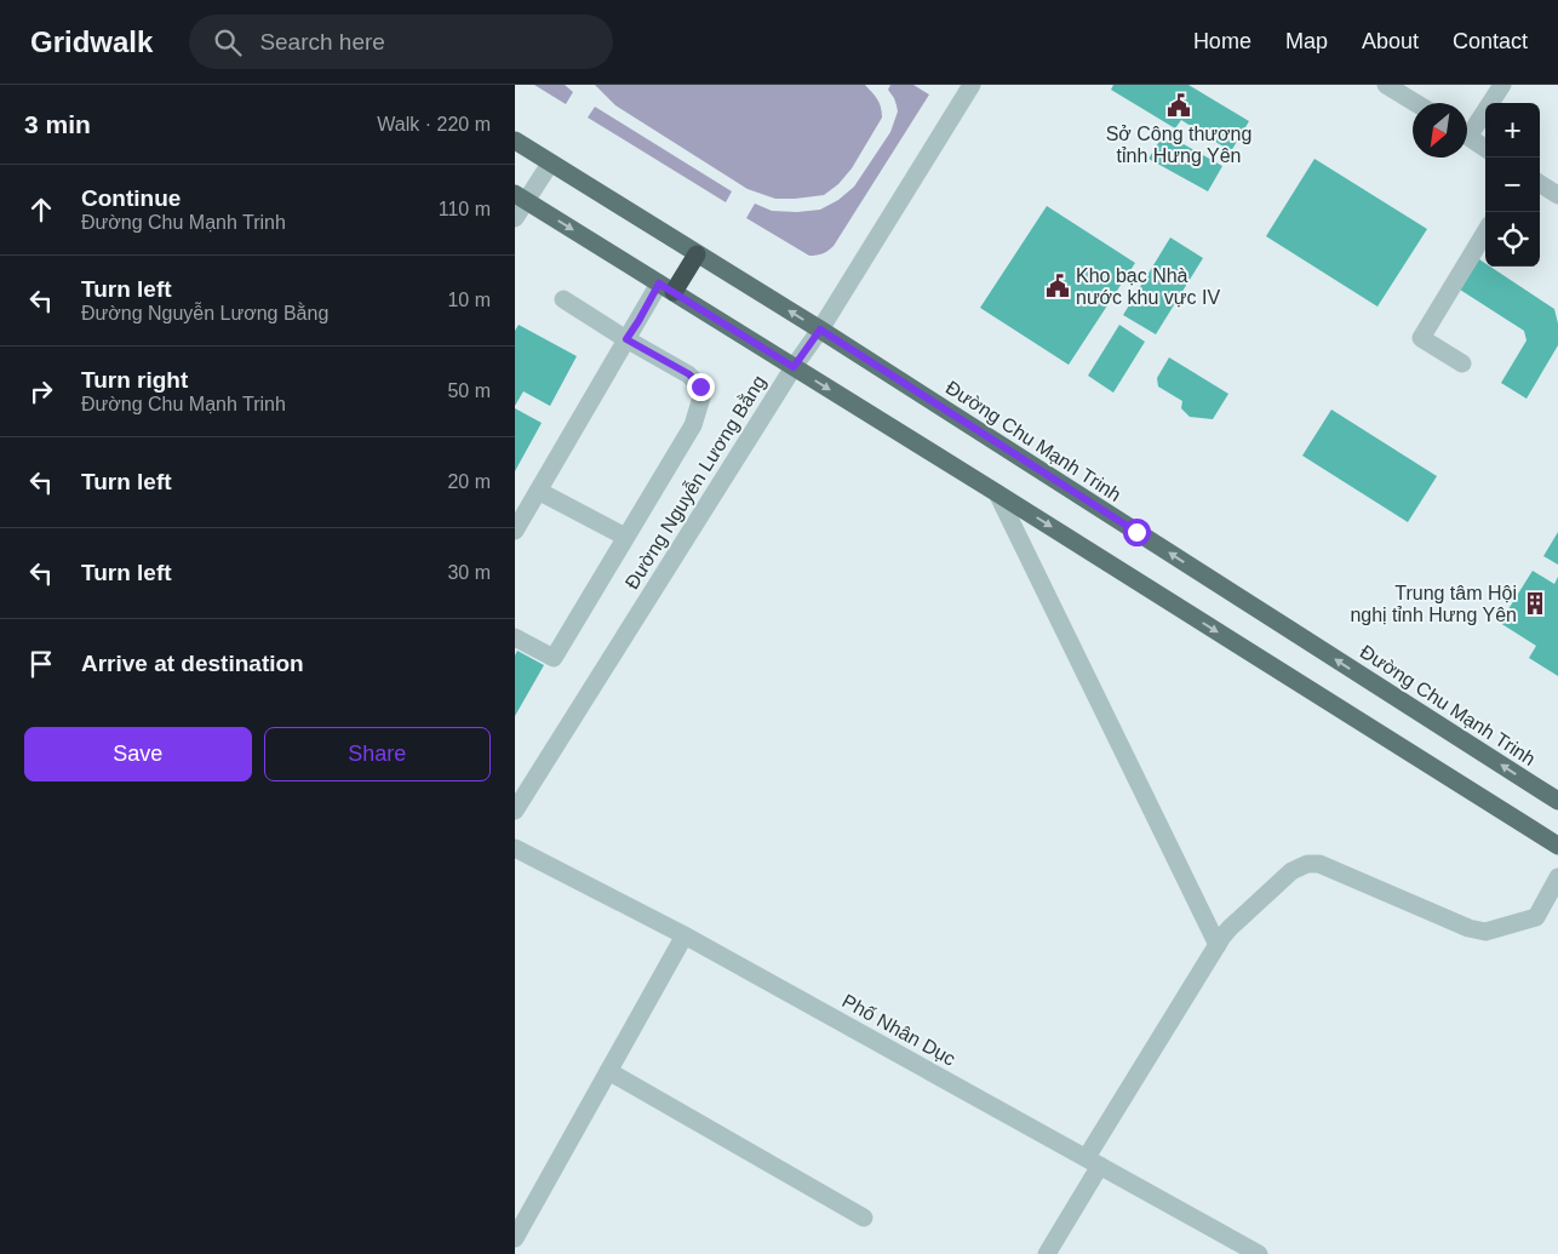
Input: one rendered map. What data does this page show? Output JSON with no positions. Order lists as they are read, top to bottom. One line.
{"streets":{"main road":["Đường Chu Mạnh Trinh"],"street":["Đường Nguyễn Lương Bằng","Phố Nhân Dục"]},"crossings":[["Đường Chu Mạnh Trinh","Đường Nguyễn Lương Bằng"]],"places":{"public building":["Sở Công thương tỉnh Hưng Yên","Kho bạc Nhà nước khu vực IV"],"building":["Trung tâm Hội nghị tỉnh Hưng Yên"]},"north":"bottom left","page":{"header":"Gridwalk","search":"Search here","nav":["Home","Map","About","Contact"],"heading":["3 min","Walk · 220 m"],"map_buttons":["+","−"],"list":[["Continue","Đường Chu Mạnh Trinh","110 m"],["Turn left","Đường Nguyễn Lương Bằng","10 m"],["Turn right","Đường Chu Mạnh Trinh","50 m"],["Turn left","20 m"],["Turn left","30 m"],"Arrive at destination"],"buttons":["Save","Share"]}}
